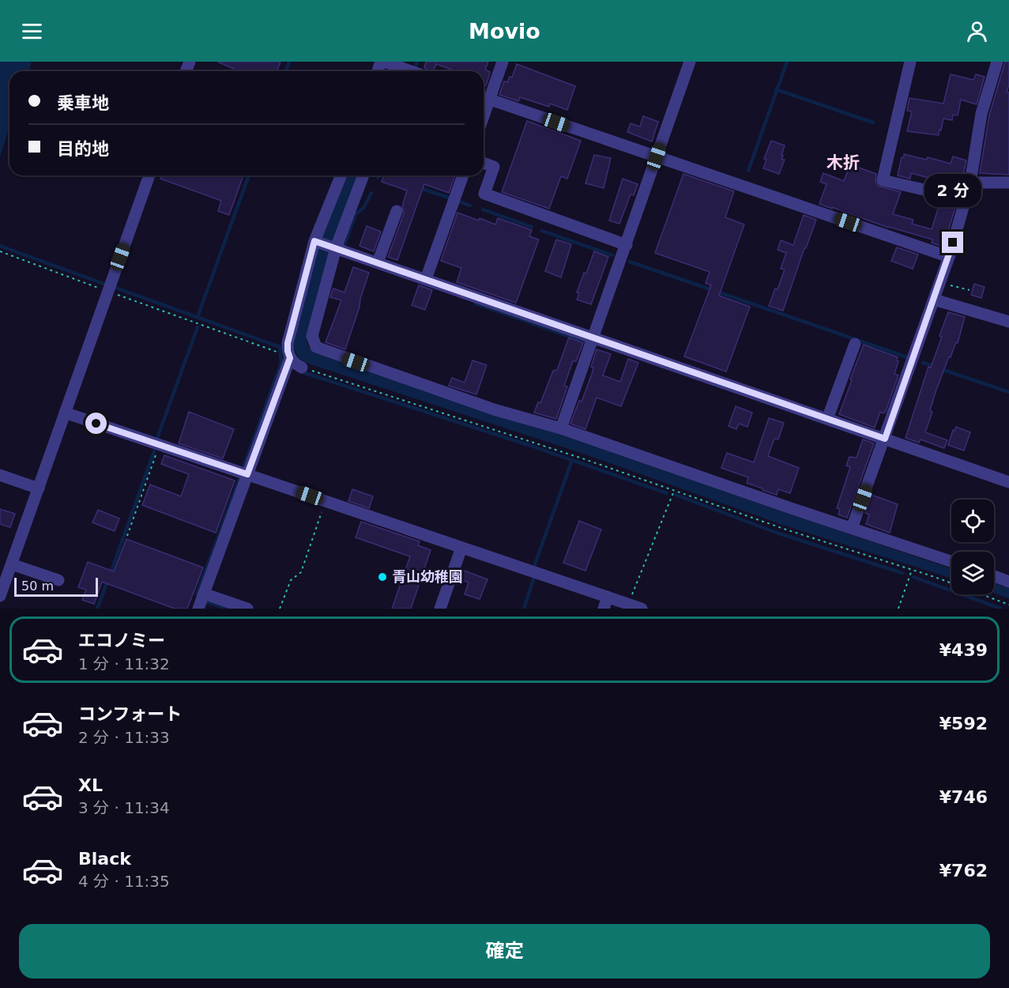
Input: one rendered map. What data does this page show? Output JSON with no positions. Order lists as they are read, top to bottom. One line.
{"districts":["木折"],"places":["青山幼稚園"],"scale_bar":"50 m","page":{"header":"Movio","banner":["乗車地","目的地"],"bubble":"2 分","scale":"50 m","list":[{"name":"エコノミー","note":"1 分 · 11:32","value":"¥439"},{"name":"コンフォート","note":"2 分 · 11:33","value":"¥592"},{"name":"XL","note":"3 分 · 11:34","value":"¥746"},{"name":"Black","note":"4 分 · 11:35","value":"¥762"}],"buttons":"確定"}}
